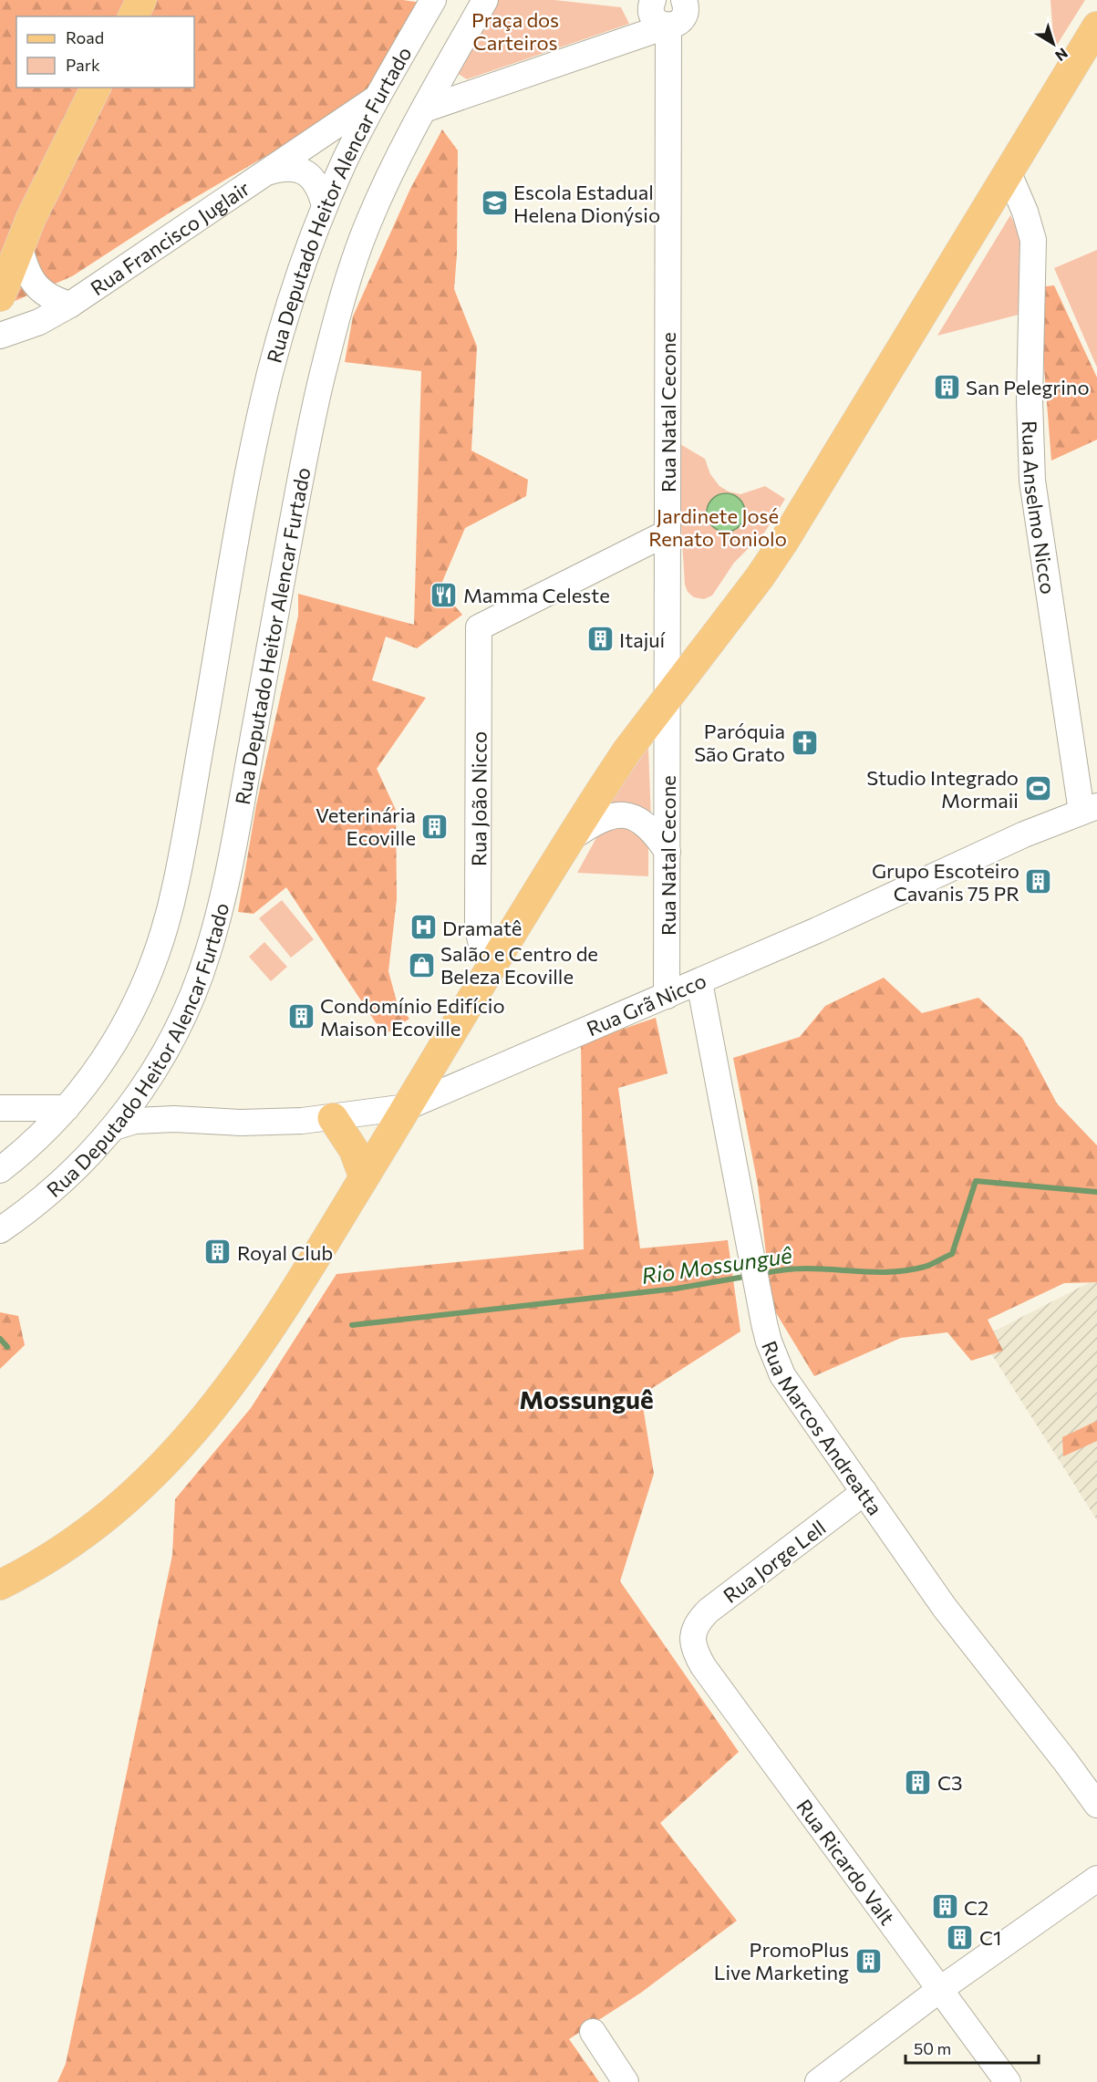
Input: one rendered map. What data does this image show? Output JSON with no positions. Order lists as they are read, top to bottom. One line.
{"streets":{"street":["Rua Deputado Heitor Alencar Furtado","Rua Francisco Juglair","Rua Natal Cecone","Rua Anselmo Nicco","Rua João Nicco","Rua Grã Nicco","Rua Marcos Andreatta","Rua Jorge Lell","Rua Ricardo Valt"]},"crossings":[["Rua Deputado Heitor Alencar Furtado","Rua Francisco Juglair"],["Rua Deputado Heitor Alencar Furtado","Rua Grã Nicco"],["Rua Natal Cecone","Rua João Nicco"],["Rua Natal Cecone","Rua Grã Nicco"],["Rua Anselmo Nicco","Rua Grã Nicco"],["Rua Grã Nicco","Rua Marcos Andreatta"],["Rua Marcos Andreatta","Rua Jorge Lell"],["Rua Jorge Lell","Rua Ricardo Valt"]],"districts":["Mossunguê"],"water":["Rio Mossunguê"],"parks":["Praça dos Carteiros","Jardinete José Renato Toniolo"],"places":{"school or university":["Escola Estadual Helena Dionýsio"],"building":["San Pelegrino","Itajuí","Veterinária Ecoville","Grupo Escoteiro Cavanis 75 PR","Condomínio Edifício Maison Ecoville","Royal Club","C3","C2","C1","PromoPlus Live Marketing"],"restaurant":["Mamma Celeste"],"church":["Paróquia São Grato"],"sports":["Studio Integrado Mormaii"],"hospital":["Dramatê"],"shop":["Salão e Centro de Beleza Ecoville"]},"legend":["Road","Park"],"scale_bar":"50 m","north":"bottom right"}
